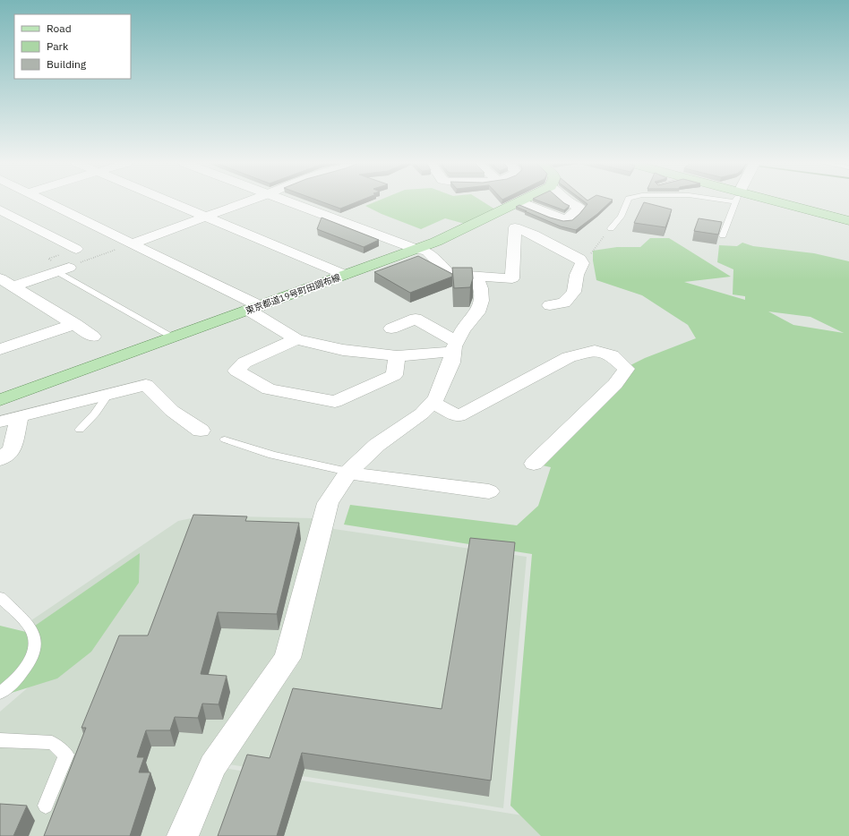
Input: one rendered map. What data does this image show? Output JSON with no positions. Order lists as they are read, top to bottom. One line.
{"streets":{"main road":["東京都道19号町田調布線"]},"legend":["Road","Park","Building"]}
